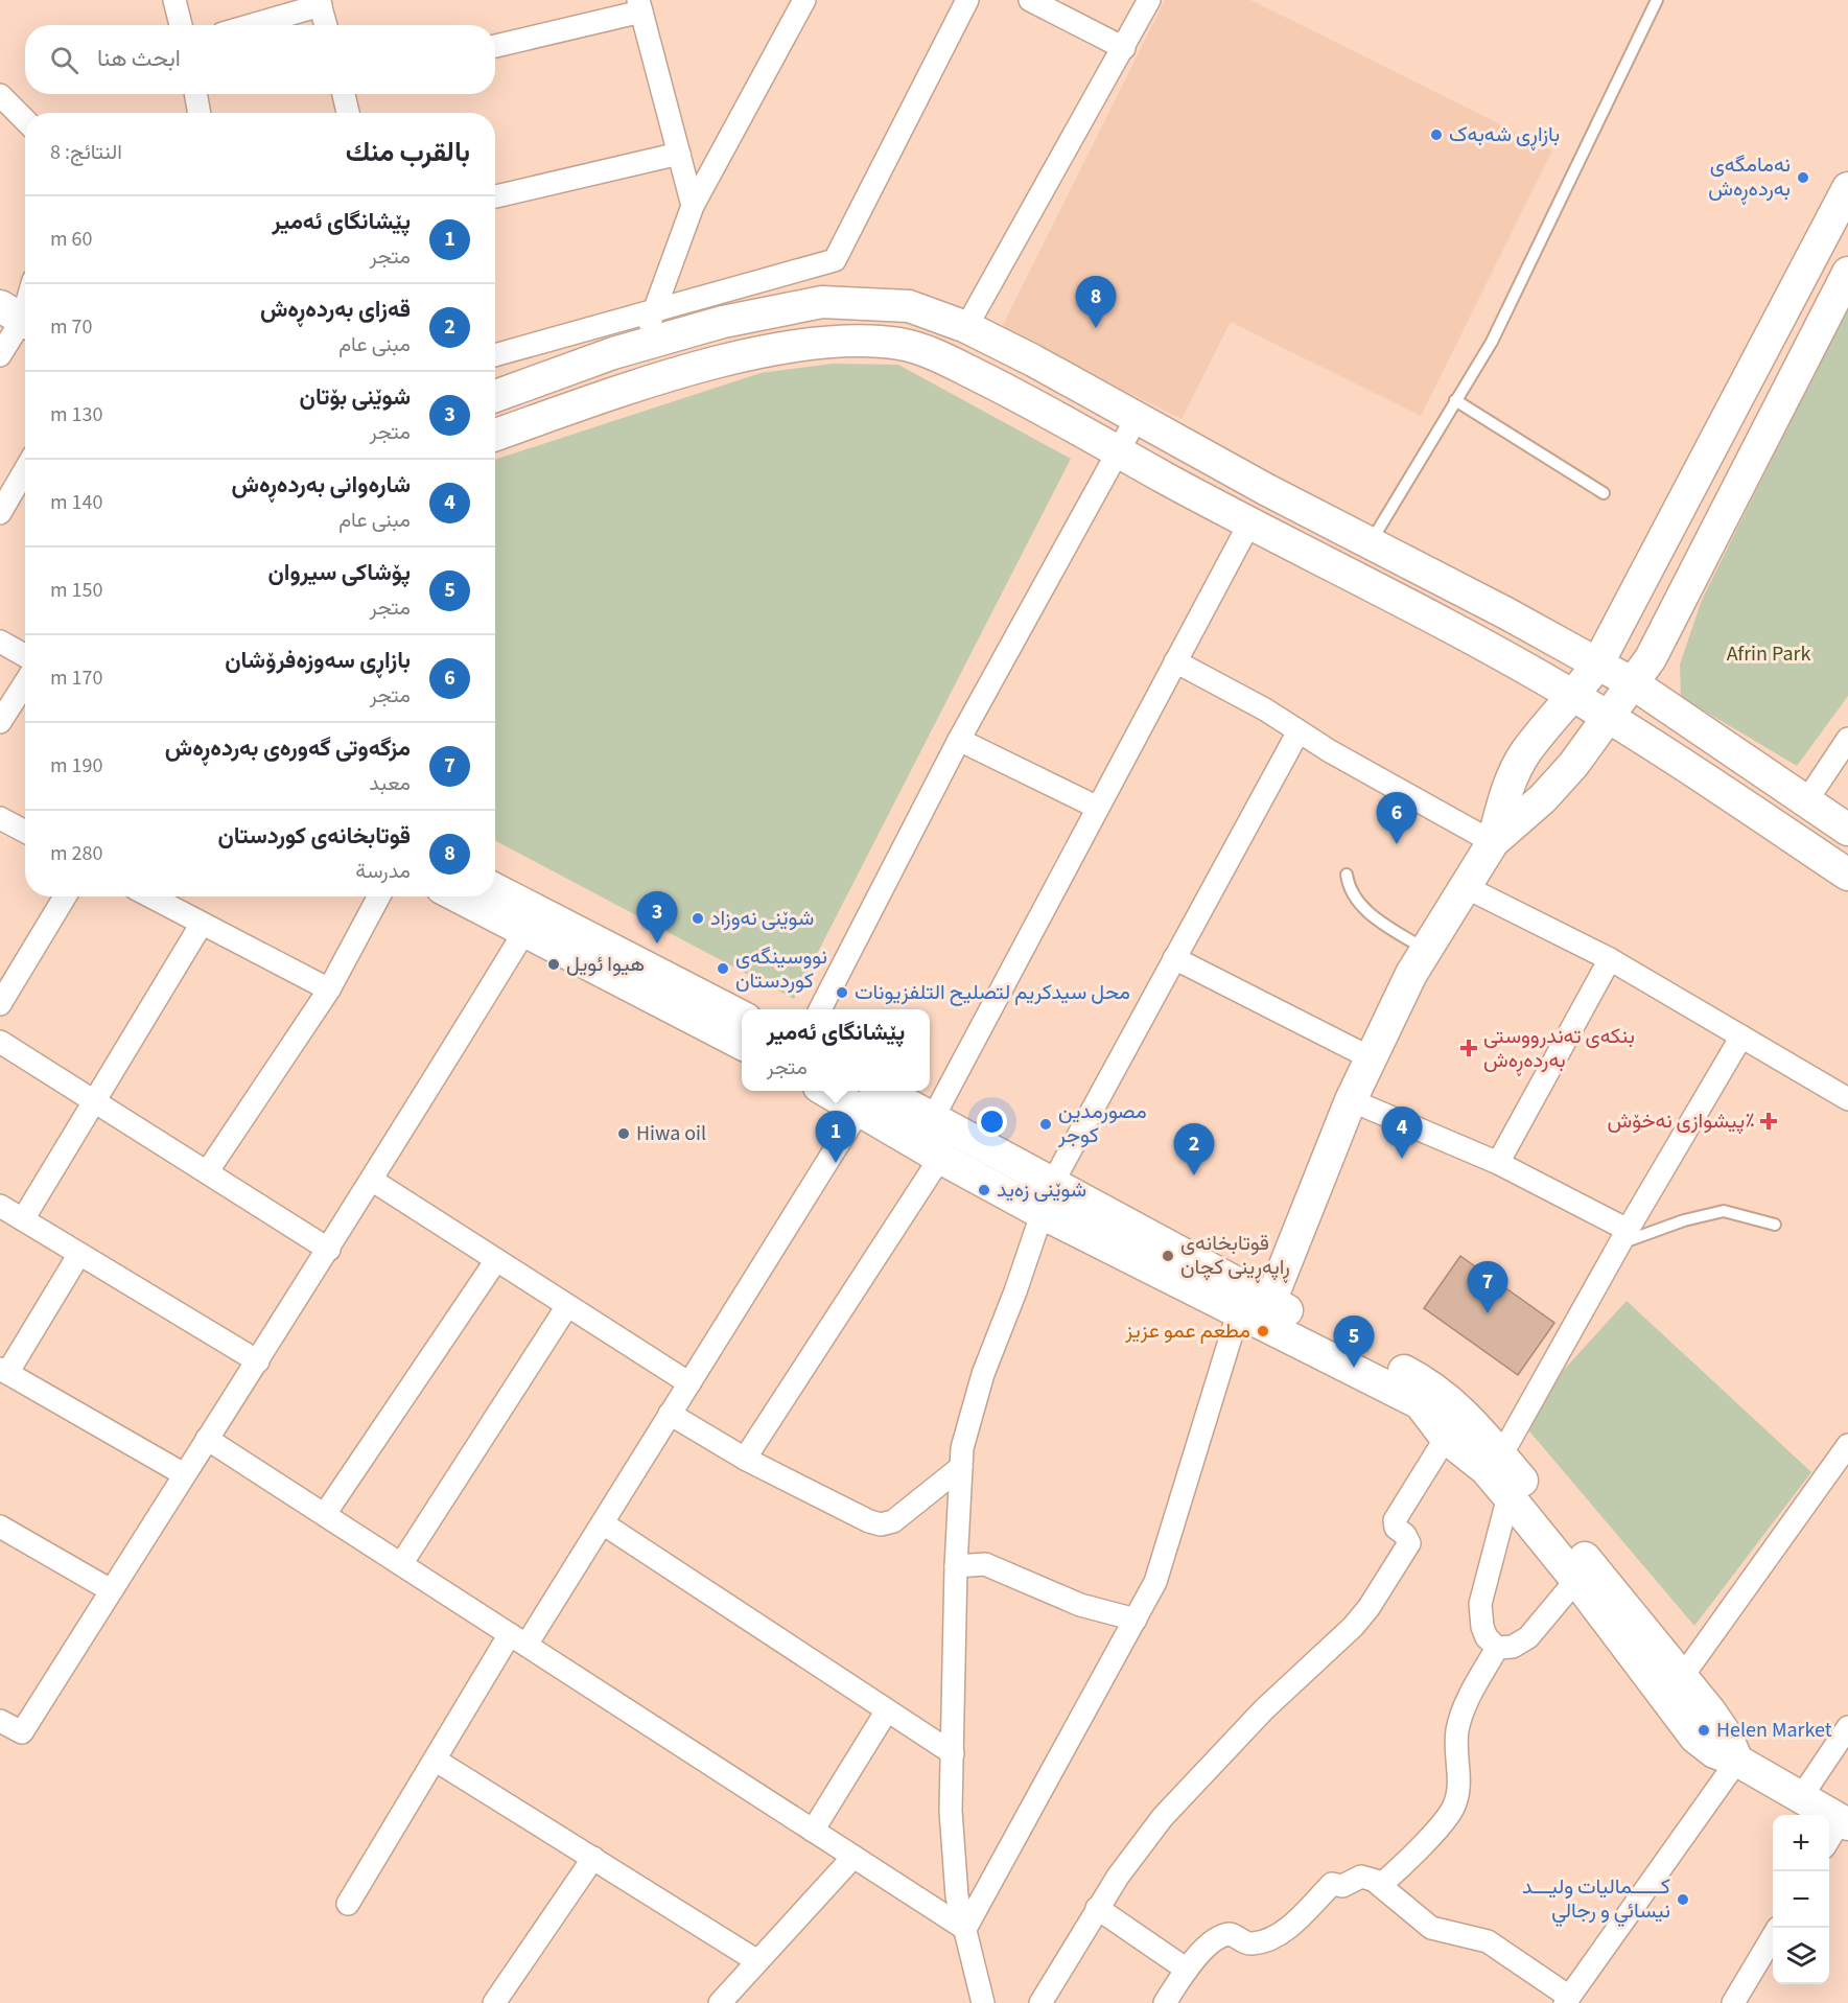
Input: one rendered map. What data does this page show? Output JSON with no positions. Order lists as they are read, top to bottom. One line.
{"parks":["Afrin Park"],"places":{"other":["بازاڕی شەبەک","نەمامگەی بەردەڕەش","شوێنی نەوزاد","هيوا ئويل","نووسینگەی کوردستان","محل سيدكريم لتصليح التلفزيونات","مصورمدین كوجر","Hiwa oil","شوێنی زەید","قوتابخانەی ڕاپەڕینی کچان","مطعم عمو عزيز","Helen Market","كـــــمالیات ولیـــد نیسائي و رجالي"],"health":["بنکەی تەندرووستی بەردەڕەش","پیشوازی نەخۆش٪"]},"page":{"search":"ابحث هنا","heading":["بالقرب منك","النتائج: 8"],"list":[{"mark":"1","name":"پێشانگای ئەمیر","note":"متجر","value":"60 m"},{"mark":"2","name":"قەزای بەردەڕەش","note":"مبنى عام","value":"70 m"},{"mark":"3","name":"شوێنی بۆتان","note":"متجر","value":"130 m"},{"mark":"4","name":"شارەوانی بەردەڕەش","note":"مبنى عام","value":"140 m"},{"mark":"5","name":"پۆشاکی سیروان","note":"متجر","value":"150 m"},{"mark":"6","name":"بازاڕی سەوزەفرۆشان","note":"متجر","value":"170 m"},{"mark":"7","name":"مزگەوتی گەورەی بەردەڕەش","note":"معبد","value":"190 m"},{"mark":"8","name":"قوتابخانەی کوردستان","note":"مدرسة","value":"280 m"}],"pins":["8","6","3","4","1","2","7","5"],"popup":["پێشانگای ئەمیر","متجر"],"map_buttons":["+","−"]}}
